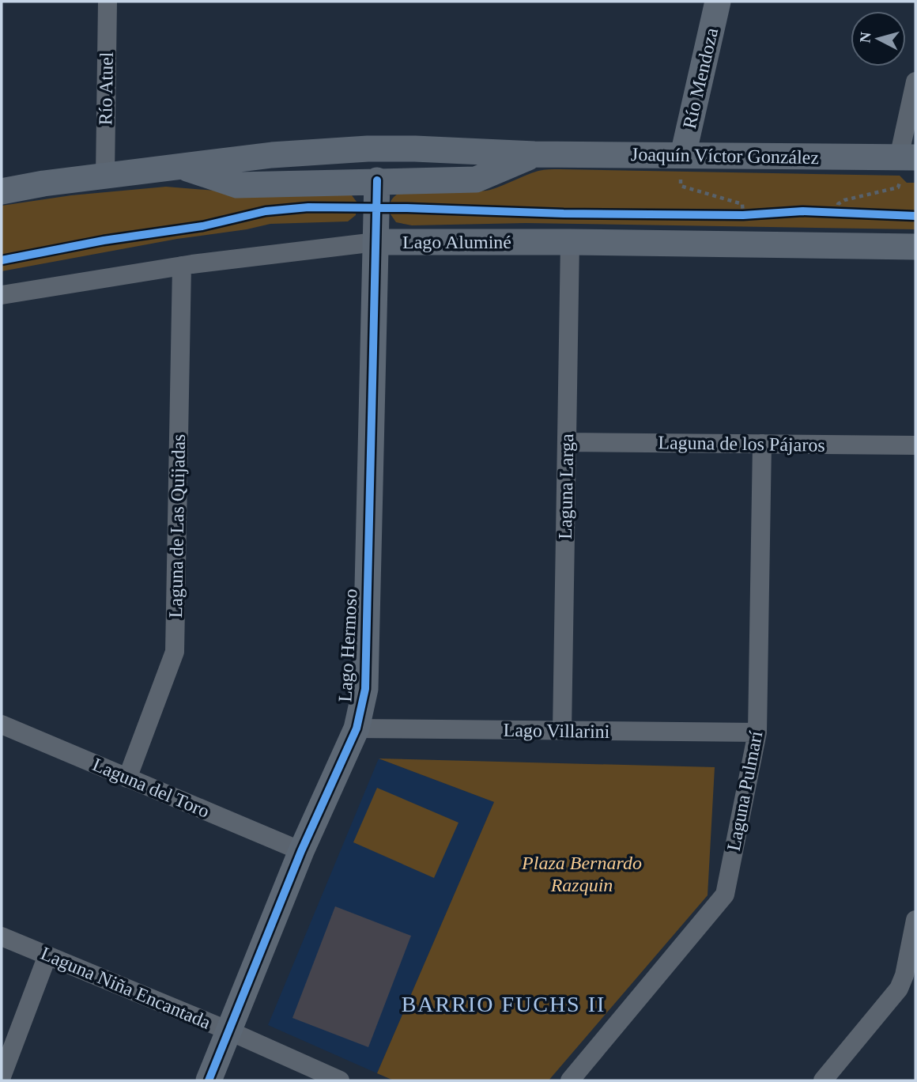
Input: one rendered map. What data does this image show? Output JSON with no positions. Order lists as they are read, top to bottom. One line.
{"streets":{"street":["Río Mendoza","Río Atuel","Joaquín Víctor González","Lago Aluminé","Laguna de los Pájaros","Laguna Larga","Laguna de Las Quijadas","Lago Hermoso","Lago Villarini","Laguna del Toro","Laguna Pulmarí","Laguna Niña Encantada"]},"crossings":[["Río Mendoza","Joaquín Víctor González"],["Río Atuel","Joaquín Víctor González"],["Joaquín Víctor González","Lago Hermoso"],["Lago Aluminé","Laguna Larga"],["Lago Aluminé","Laguna de Las Quijadas"],["Lago Aluminé","Lago Hermoso"],["Laguna de los Pájaros","Laguna Larga"],["Laguna de los Pájaros","Laguna Pulmarí"],["Laguna Larga","Lago Villarini"],["Laguna de Las Quijadas","Laguna del Toro"],["Lago Hermoso","Lago Villarini"],["Lago Hermoso","Laguna del Toro"],["Lago Hermoso","Laguna Niña Encantada"],["Lago Villarini","Laguna Pulmarí"]],"districts":["BARRIO FUCHS II"],"parks":["Plaza Bernardo Razquin"],"north":"left"}
